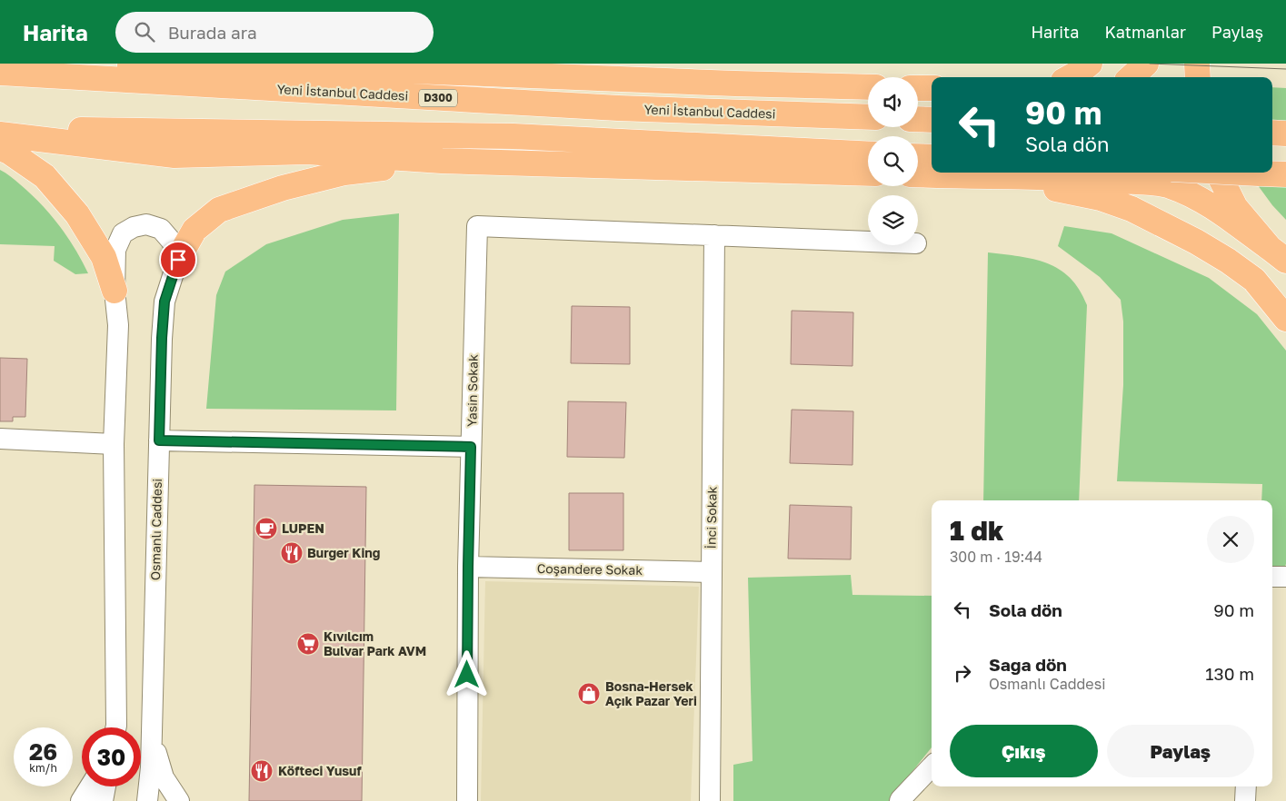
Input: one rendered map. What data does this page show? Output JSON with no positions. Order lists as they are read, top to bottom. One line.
{"streets":{"highway":["Yeni İstanbul Caddesi","D300"],"street":["Yasin Sokak","İnci Sokak","Osmanlı Caddesi","Coşandere Sokak"]},"crossings":[["Yasin Sokak","İnci Sokak"],["Yasin Sokak","Coşandere Sokak"],["İnci Sokak","Coşandere Sokak"]],"places":{"cafe":["LUPEN"],"restaurant":["Burger King","Köfteci Yusuf"],"supermarket":["Kıvılcım Bulvar Park AVM"],"shop":["Bosna-Hersek Açık Pazar Yeri"]},"page":{"header":"Harita","search":"Burada ara","nav":["Harita","Katmanlar","Paylaş"],"turn":["90 m","Sola dön"],"heading":["1 dk","300 m · 19:44"],"list":[{"name":"Sola dön","value":"90 m"},{"name":"Sağa dön","note":"Osmanlı Caddesi","value":"130 m"}],"buttons":["Çıkış","Paylaş"],"speed":"26 km/h","limit":"30"}}
